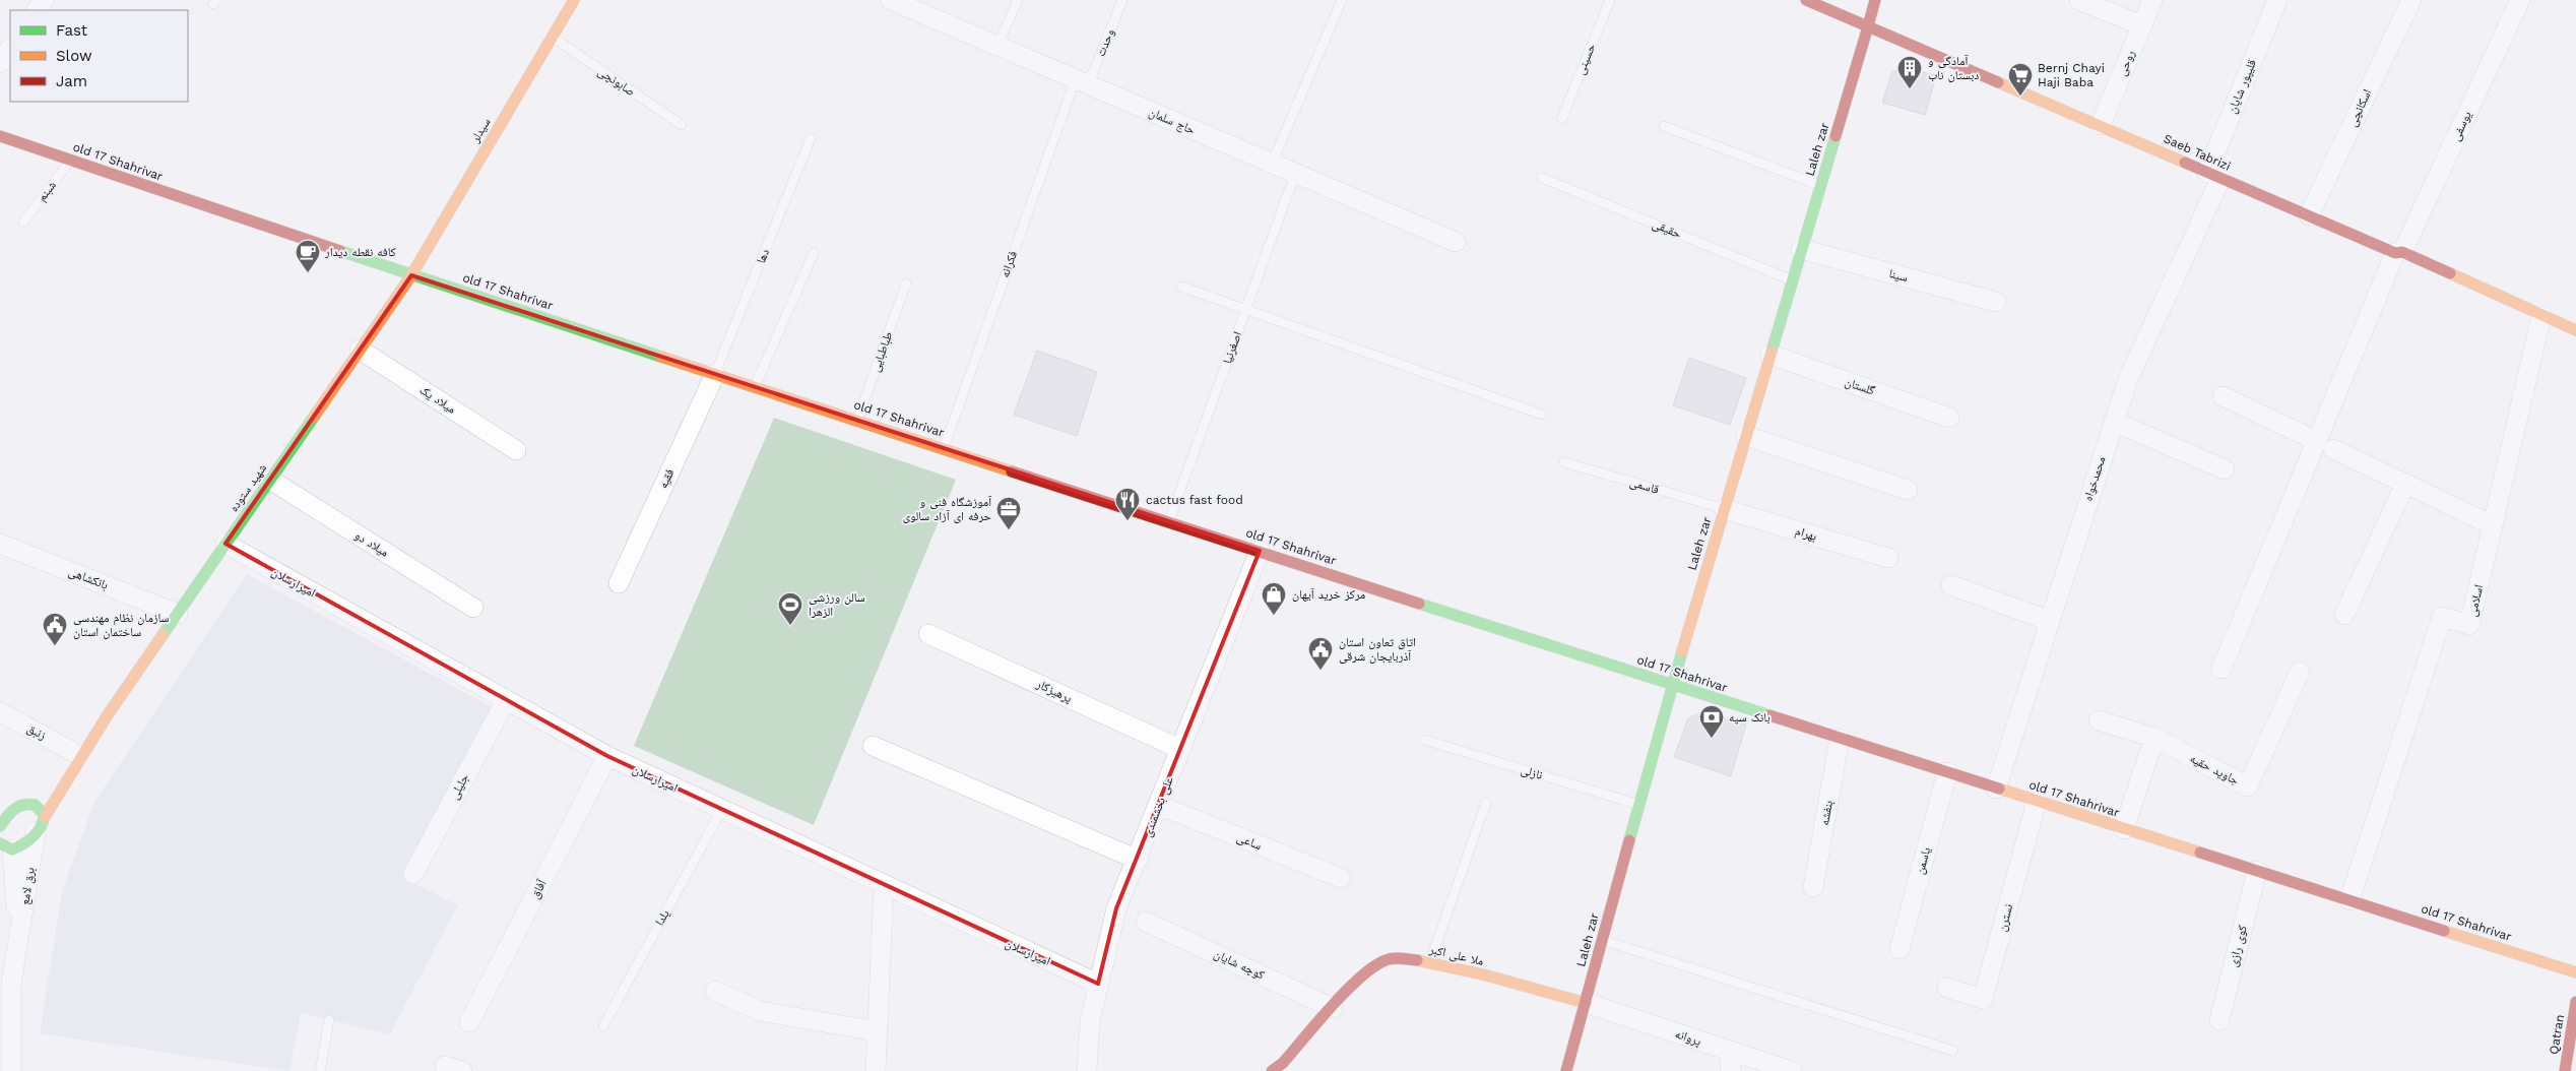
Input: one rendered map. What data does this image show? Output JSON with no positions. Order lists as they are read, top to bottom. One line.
{"streets":{"main road":["سیدلر","Laleh zar","Saeb Tabrizi","old 17 Shahrivar","شهید ستوده","ملا علی اکبر","Qatran"],"street":["روحی","قلیپور شایان","اسکانچی","حاج سلمان","یوسفی","سینا","گلستان","میلاد یک","فقیه","محمدخواه","بهرام","میلاد دو","بانکشاهی","امیرارسلان","اسلامی","پرهیزکار","زنبق","جاوید حقیه","جلیلی","علی بخشمندی","بنفشه","ساعی","یاسمن","برق لامع","آفاق","نسترن","کوی رازی","کوچه شایان","پروانه"],"lane":["وحدت","حسینی","صابونچی","شبنم","حقیقی","دها","فکرانه","اصغرنیا","طباطبایی","قاسمی","نازلی","یلدا"]},"crossings":[["وحدت","حاج سلمان"],["وحدت","فکرانه"],["روحی","Saeb Tabrizi"],["صابونچی","سیدلر"],["قلیپور شایان","Saeb Tabrizi"],["قلیپور شایان","محمدخواه"],["اسکانچی","Saeb Tabrizi"],["حاج سلمان","فکرانه"],["حاج سلمان","اصغرنیا"],["یوسفی","Saeb Tabrizi"],["سیدلر","old 17 Shahrivar"],["سیدلر","شهید ستوده"],["Laleh zar","Saeb Tabrizi"],["Laleh zar","old 17 Shahrivar"],["Laleh zar","حقیقی"],["Laleh zar","سینا"],["Laleh zar","گلستان"],["Laleh zar","قاسمی"],["Laleh zar","بهرام"],["Laleh zar","نازلی"],["Laleh zar","ملا علی اکبر"],["Laleh zar","پروانه"],["Saeb Tabrizi","محمدخواه"],["Saeb Tabrizi","اسلامی"],["old 17 Shahrivar","شبنم"],["old 17 Shahrivar","دها"],["old 17 Shahrivar","فکرانه"],["old 17 Shahrivar","اصغرنیا"],["old 17 Shahrivar","طباطبایی"],["old 17 Shahrivar","فقیه"],["old 17 Shahrivar","محمدخواه"],["old 17 Shahrivar","شهید ستوده"],["old 17 Shahrivar","اسلامی"],["old 17 Shahrivar","علی بخشمندی"],["old 17 Shahrivar","بنفشه"],["old 17 Shahrivar","یاسمن"],["old 17 Shahrivar","نسترن"],["old 17 Shahrivar","کوی رازی"],["دها","فقیه"],["میلاد یک","شهید ستوده"],["قاسمی","بهرام"],["شهید ستوده","میلاد دو"],["شهید ستوده","بانکشاهی"],["شهید ستوده","امیرارسلان"],["شهید ستوده","زنبق"],["شهید ستوده","برق لامع"],["امیرارسلان","جلیلی"],["امیرارسلان","علی بخشمندی"],["امیرارسلان","آفاق"],["امیرارسلان","یلدا"],["پرهیزکار","علی بخشمندی"],["علی بخشمندی","ساعی"],["ملا علی اکبر","کوچه شایان"],["ملا علی اکبر","پروانه"]],"places":{"building":["آمادگی و دبستان ناب"],"supermarket":["Bernj Chayi Haji Baba"],"cafe":["کافه نقطه دیدار"],"restaurant":["cactus fast food"],"office":["آموزشگاه فنی و حرفه ای آزاد سالوی"],"shop":["مرکز خرید آیهان"],"sports":["سالن ورزشی الزهرا"],"public building":["سازمان نظام مهندسی ساختمان استان","اتاق تعاون استان آذربایجان شرقی"],"bank":["بانک سپه"]},"legend":["Fast","Slow","Jam"]}
